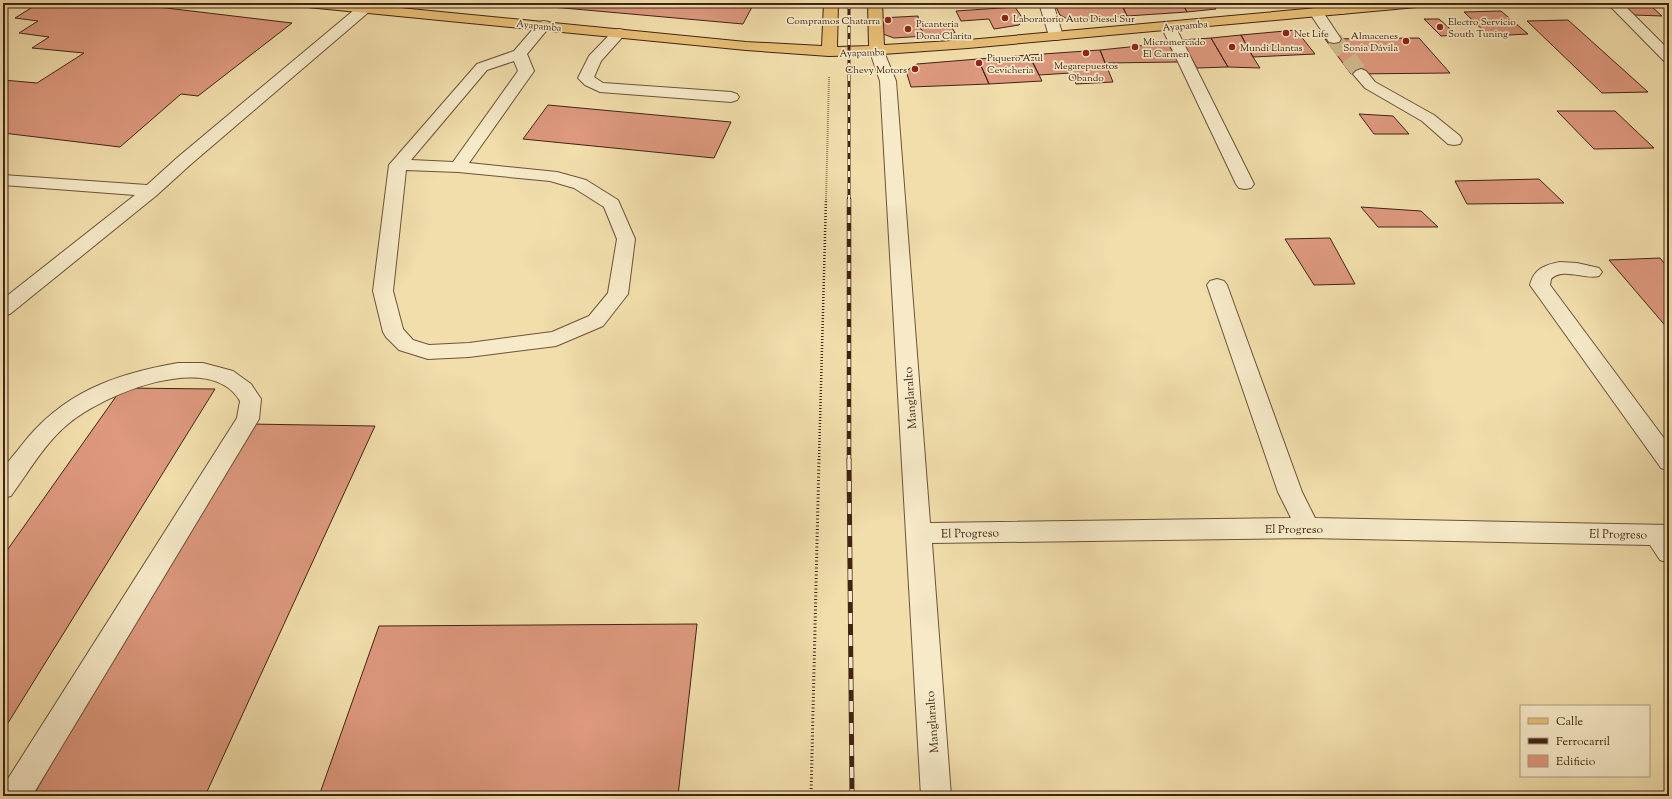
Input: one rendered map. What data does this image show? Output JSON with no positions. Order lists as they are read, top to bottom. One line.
{"streets":{"main road":["Ayapamba","Manglaralto"],"street":["El Progreso"]},"crossings":[["Ayapamba","Manglaralto"],["Manglaralto","El Progreso"]],"places":["Laboratorio Auto Diesel Sur","Compramos Chatarra","Electro Servicio South Tuning","Picanteria Dona Clarita","Net Life","Almacenes Sonia Dávila","Micromercado El Carmen","Mundi Llantas","Megarepuestos Obando","Piquero Azul Cevicheria","Chevy Motors"],"legend":["Calle","Ferrocarril","Edificio"]}
